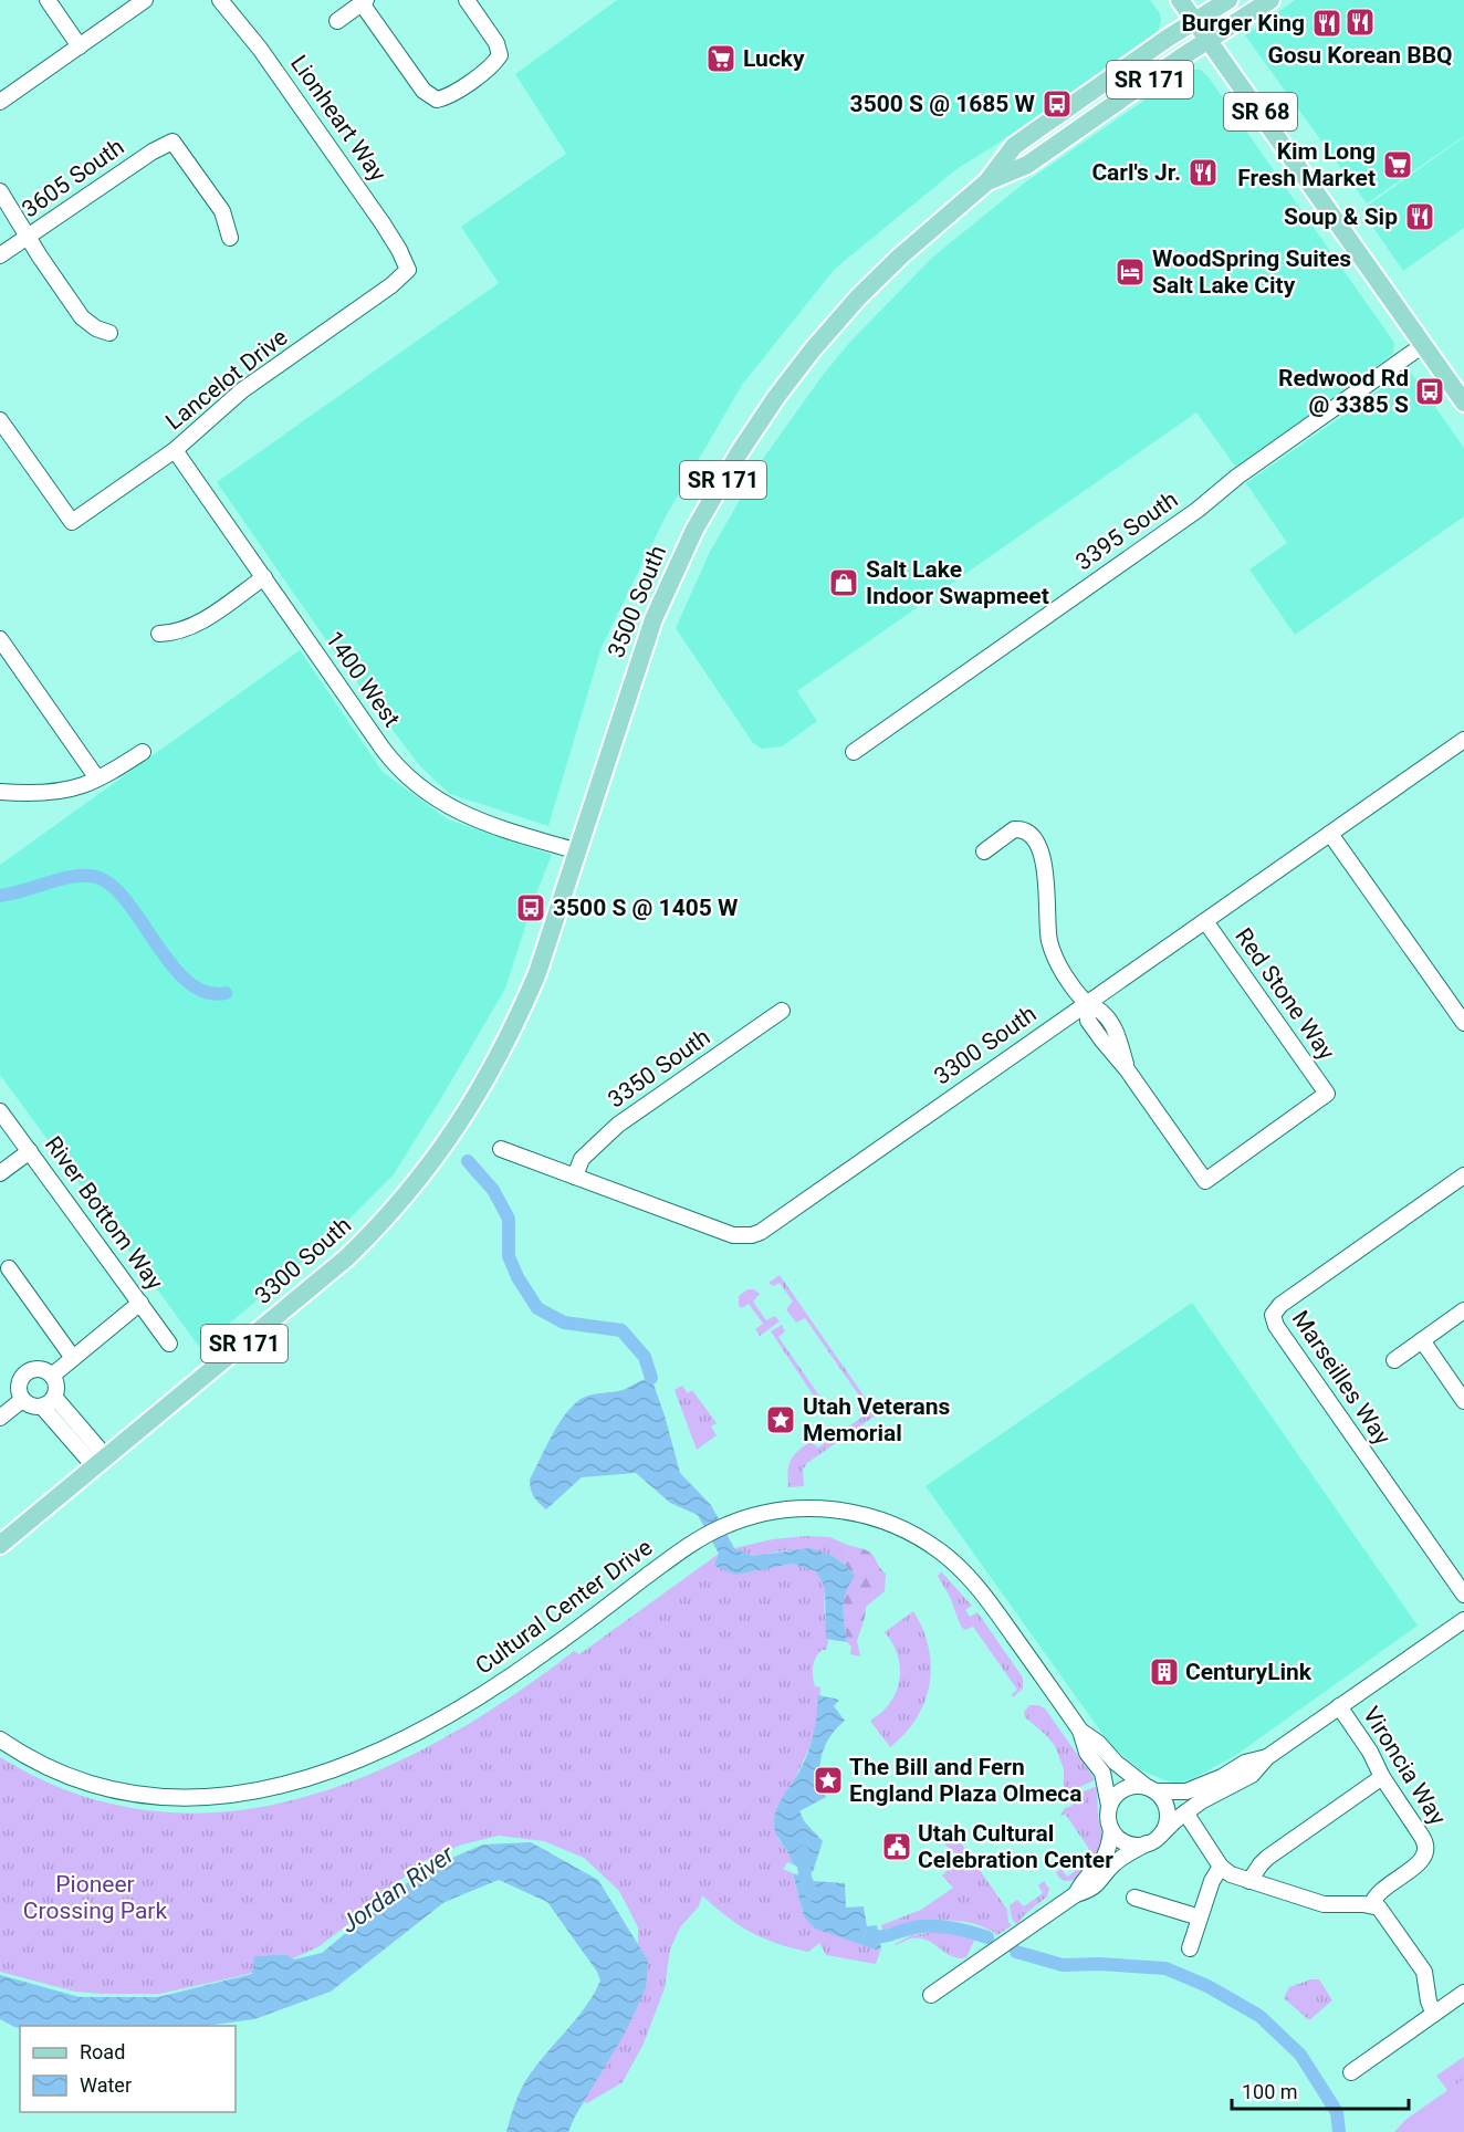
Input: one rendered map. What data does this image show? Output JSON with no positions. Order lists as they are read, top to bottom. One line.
{"streets":{"main road":["SR 171","SR 68","3500 South","3300 South"],"street":["Lionheart Way","3605 South","Lancelot Drive","3395 South","1400 West","Red Stone Way","3350 South","River Bottom Way","Marseilles Way","Cultural Center Drive","Vironcia Way"]},"crossings":[["SR 68","3395 South"],["SR 68","3500 South"],["Lionheart Way","Lancelot Drive"],["Lancelot Drive","1400 West"],["3500 South","1400 West"],["3500 South","3300 South"],["Red Stone Way","3300 South"],["3300 South","3350 South"]],"water":["Jordan River"],"parks":["Pioneer Crossing Park"],"places":{"restaurant":["Gosu Korean BBQ","Burger King","Carl's Jr.","Soup & Sip"],"supermarket":["Lucky","Kim Long Fresh Market"],"bus stop":["3500 S @ 1685 W","Redwood Rd @ 3385 S","3500 S @ 1405 W"],"hotel":["WoodSpring Suites Salt Lake City"],"shop":["Salt Lake Indoor Swapmeet"],"place":["Utah Veterans Memorial","The Bill and Fern England Plaza Olmeca"],"building":["CenturyLink"],"public building":["Utah Cultural Celebration Center"]},"legend":["Road","Water"],"scale_bar":"100 m"}
